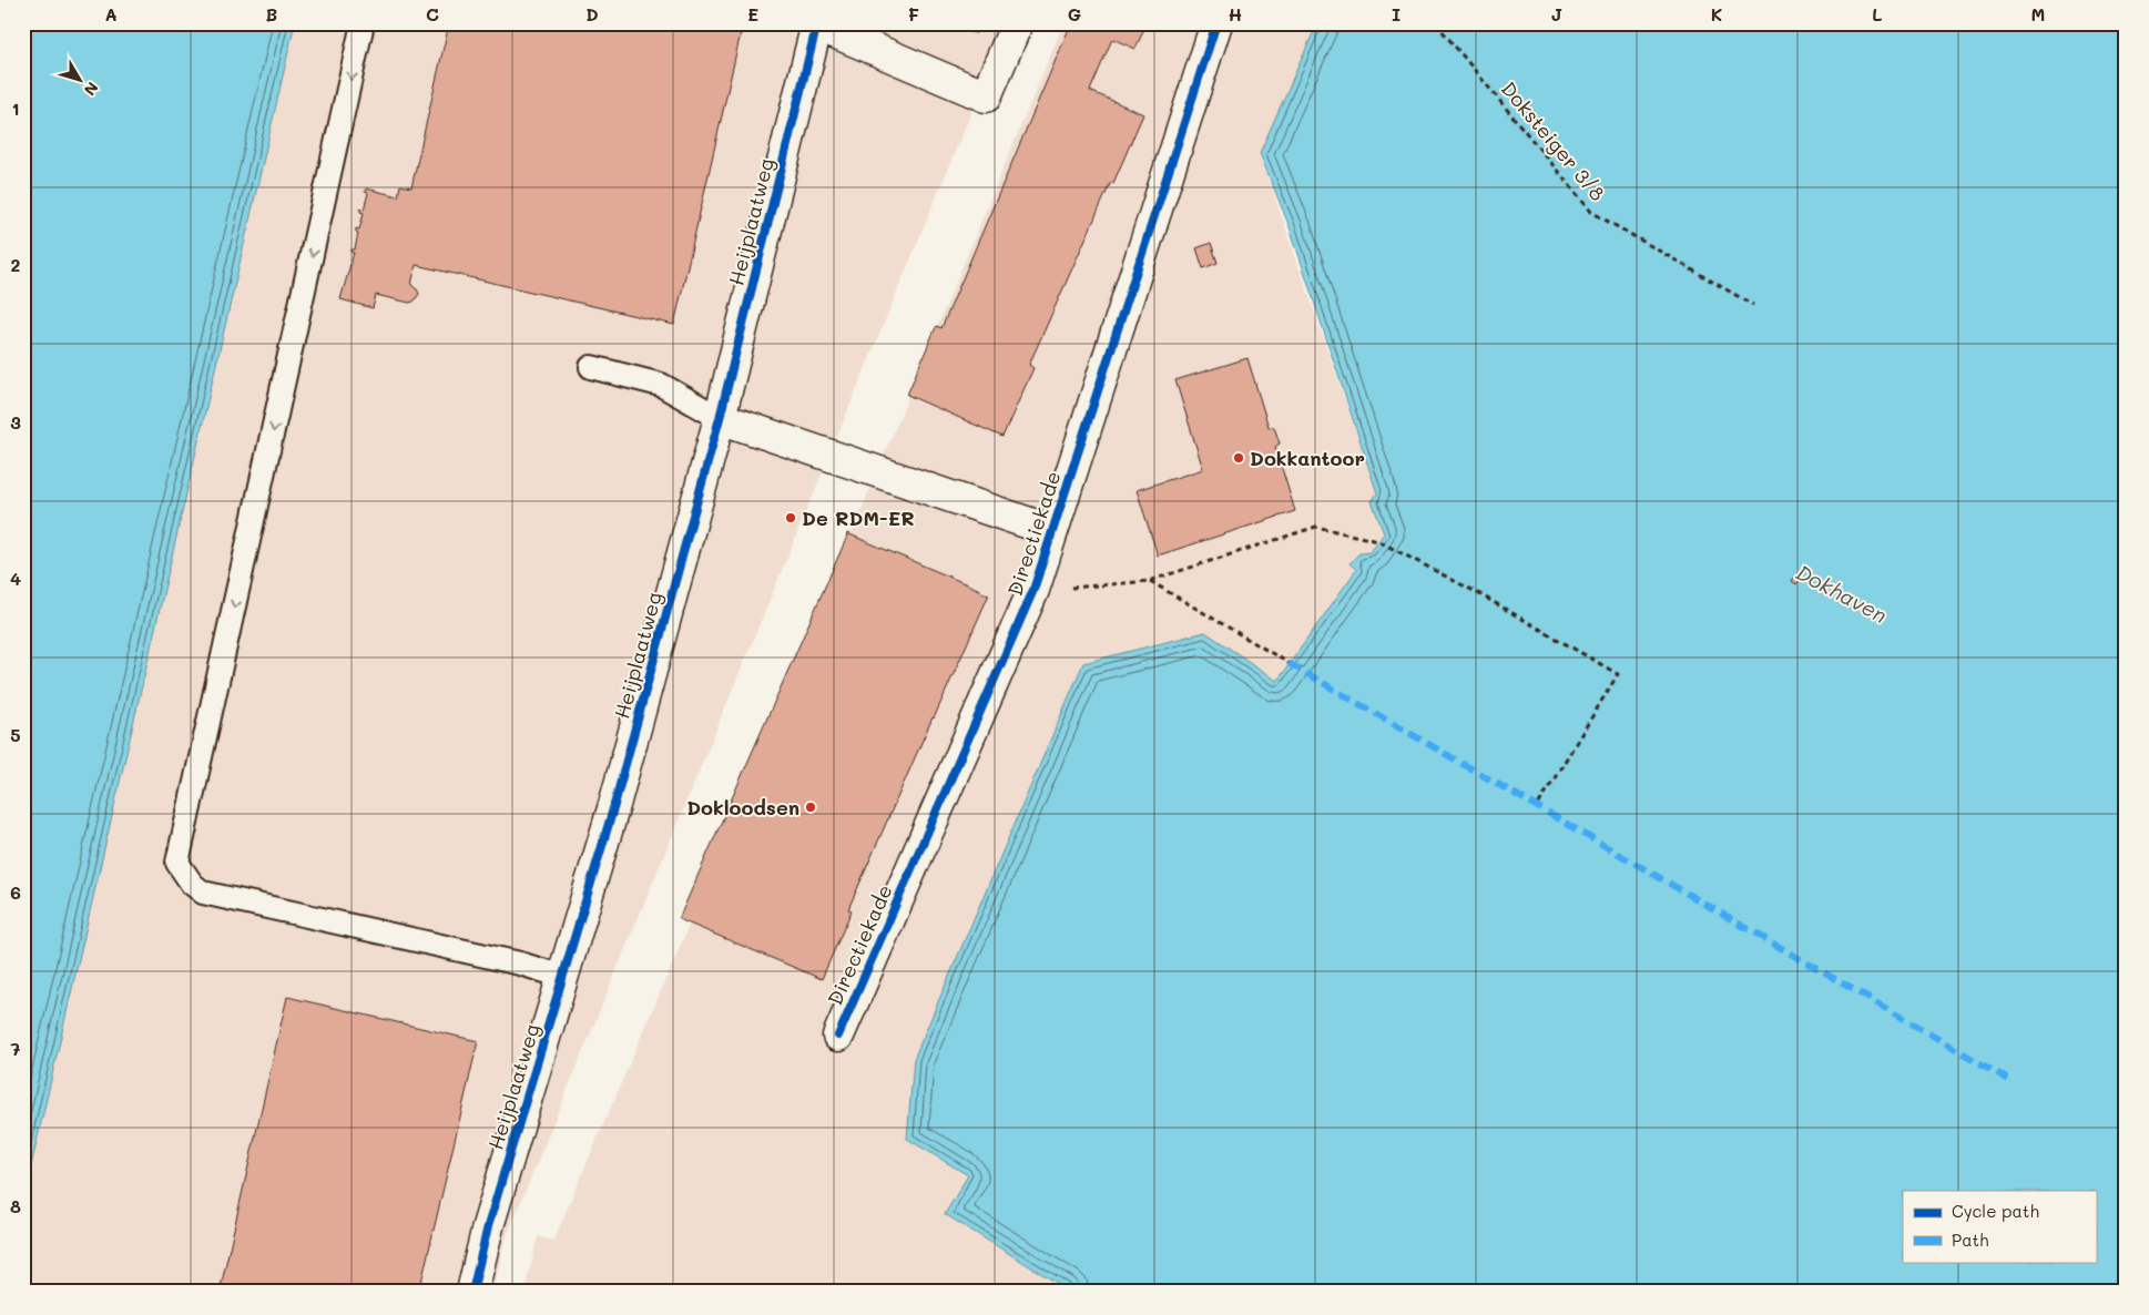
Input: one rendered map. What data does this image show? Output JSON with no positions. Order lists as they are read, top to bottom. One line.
{"streets":{"street":["Heijplaatweg","Directiekade"],"path":["Doksteiger 3/8"]},"water":["Dokhaven"],"places":["Dokkantoor","De RDM-ER","Dokloodsen"],"legend":["Cycle path","Path"],"north":"bottom right","grid":{"columns":["A","B","C","D","E","F","G","H","I","J","K","L","M"],"rows":["1","2","3","4","5","6","7","8"]}}
